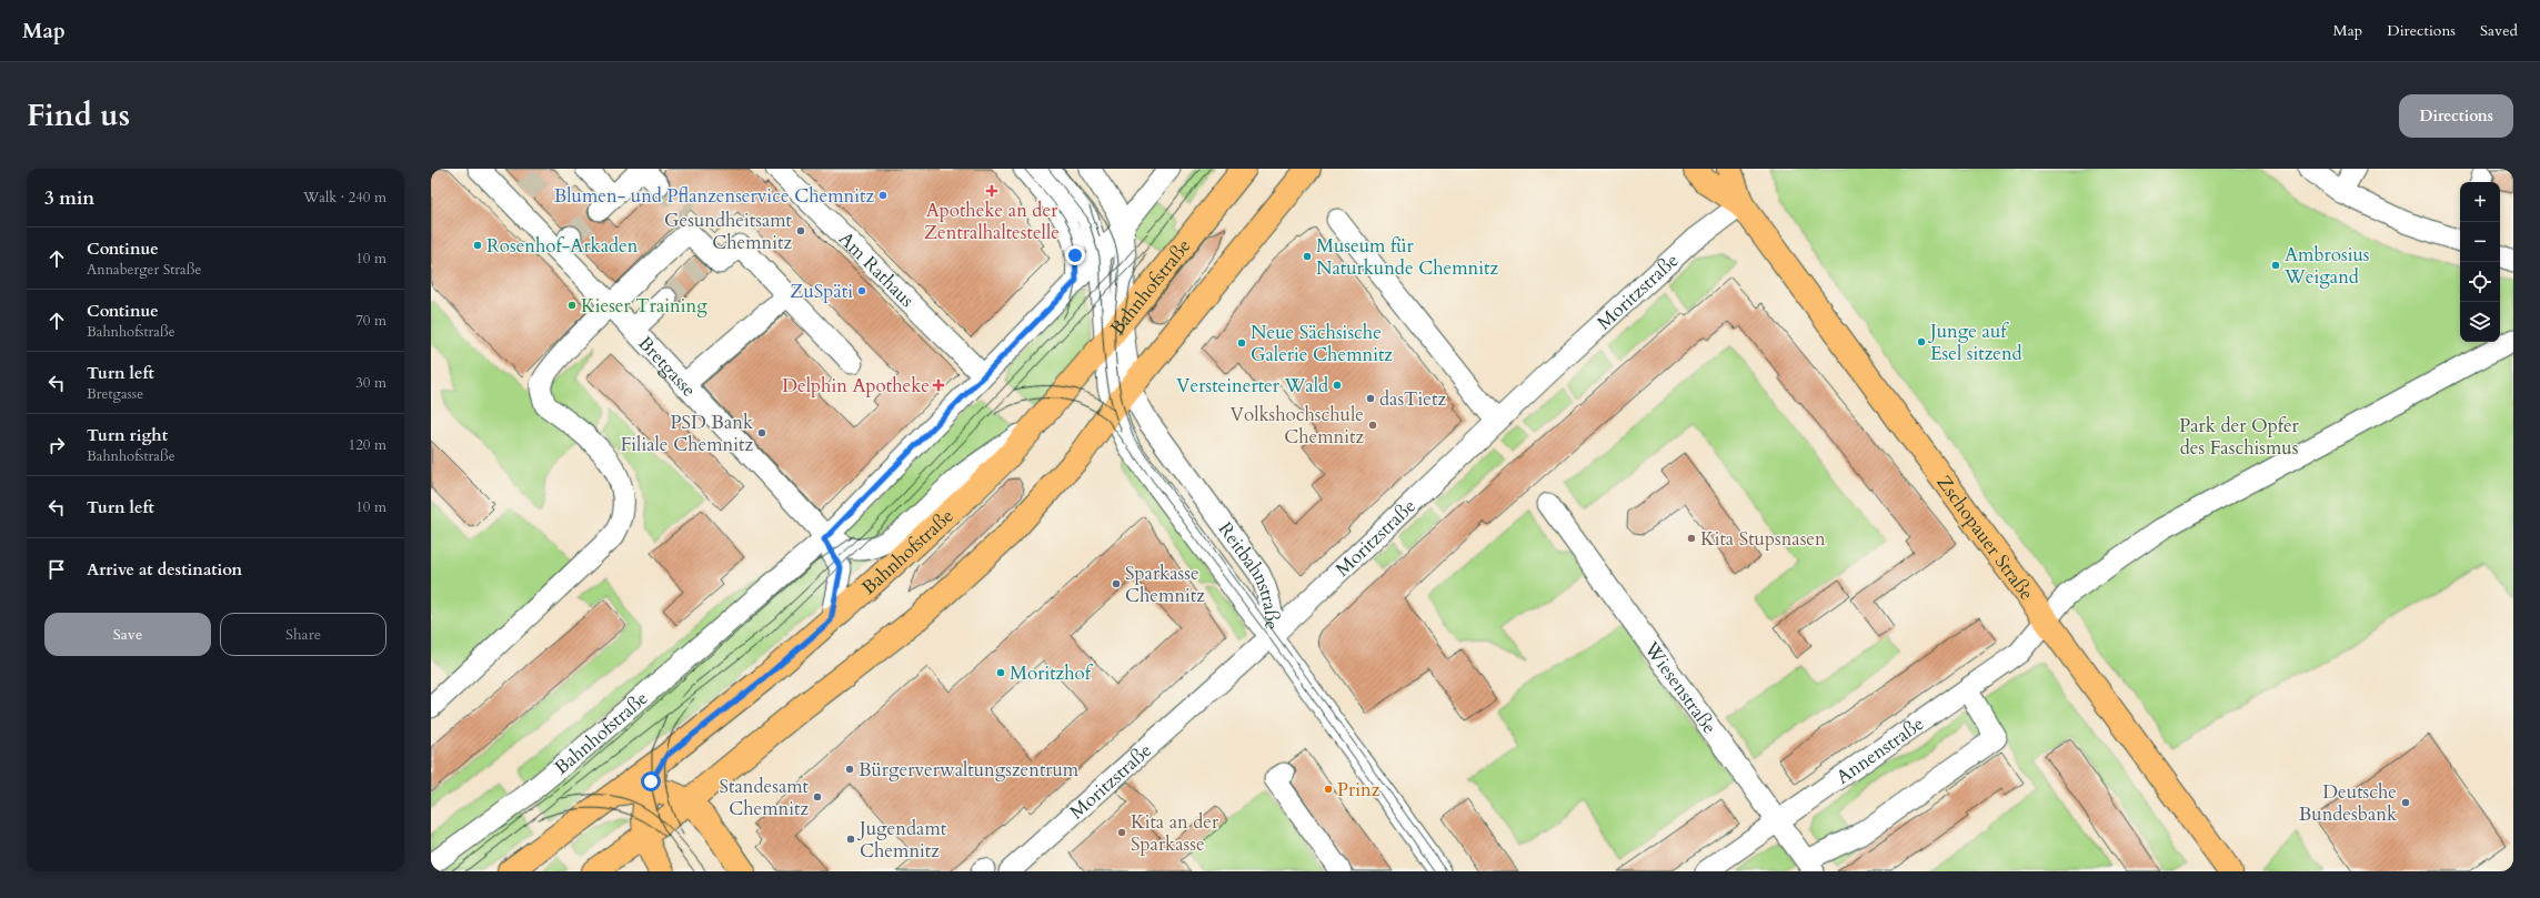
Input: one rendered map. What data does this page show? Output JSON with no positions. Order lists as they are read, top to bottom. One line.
{"streets":{"main road":["Bahnhofstraße","Zschopauer Straße"],"street":["Am Rathaus","Moritzstraße","Bretgasse","Reitbahnstraße","Wiesenstraße","Annenstraße"]},"crossings":[["Bahnhofstraße","Bretgasse"],["Moritzstraße","Zschopauer Straße"],["Moritzstraße","Reitbahnstraße"],["Zschopauer Straße","Annenstraße"],["Wiesenstraße","Annenstraße"]],"parks":["Park der Opfer des Faschismus"],"places":{"health":["Apotheke an der Zentralhaltestelle","Delphin Apotheke"],"other":["Blumen- und Pflanzenservice Chemnitz","Gesundheitsamt Chemnitz","Rosenhof-Arkaden","Museum für Naturkunde Chemnitz","Ambrosius Weigand","ZuSpäti","Kieser Training","Junge auf Esel sitzend","Neue Sächsische Galerie Chemnitz","Versteinerter Wald","dasTietz","Volkshochschule Chemnitz","PSD Bank Filiale Chemnitz","Kita Stupsnasen","Sparkasse Chemnitz","Moritzhof","Bürgerverwaltungszentrum","Prinz","Standesamt Chemnitz","Deutsche Bundesbank","Kita an der Sparkasse","Jugendamt Chemnitz"]},"page":{"header":"Map","nav":["Map","Directions","Saved"],"title":"Find us","buttons":["Directions",["Save","Share"]],"heading":["3 min","Walk · 240 m"],"map_buttons":["+","−"],"list":[["Continue","Annaberger Straße","10 m"],["Continue","Bahnhofstraße","70 m"],["Turn left","Bretgasse","30 m"],["Turn right","Bahnhofstraße","120 m"],["Turn left","10 m"],"Arrive at destination"]}}
